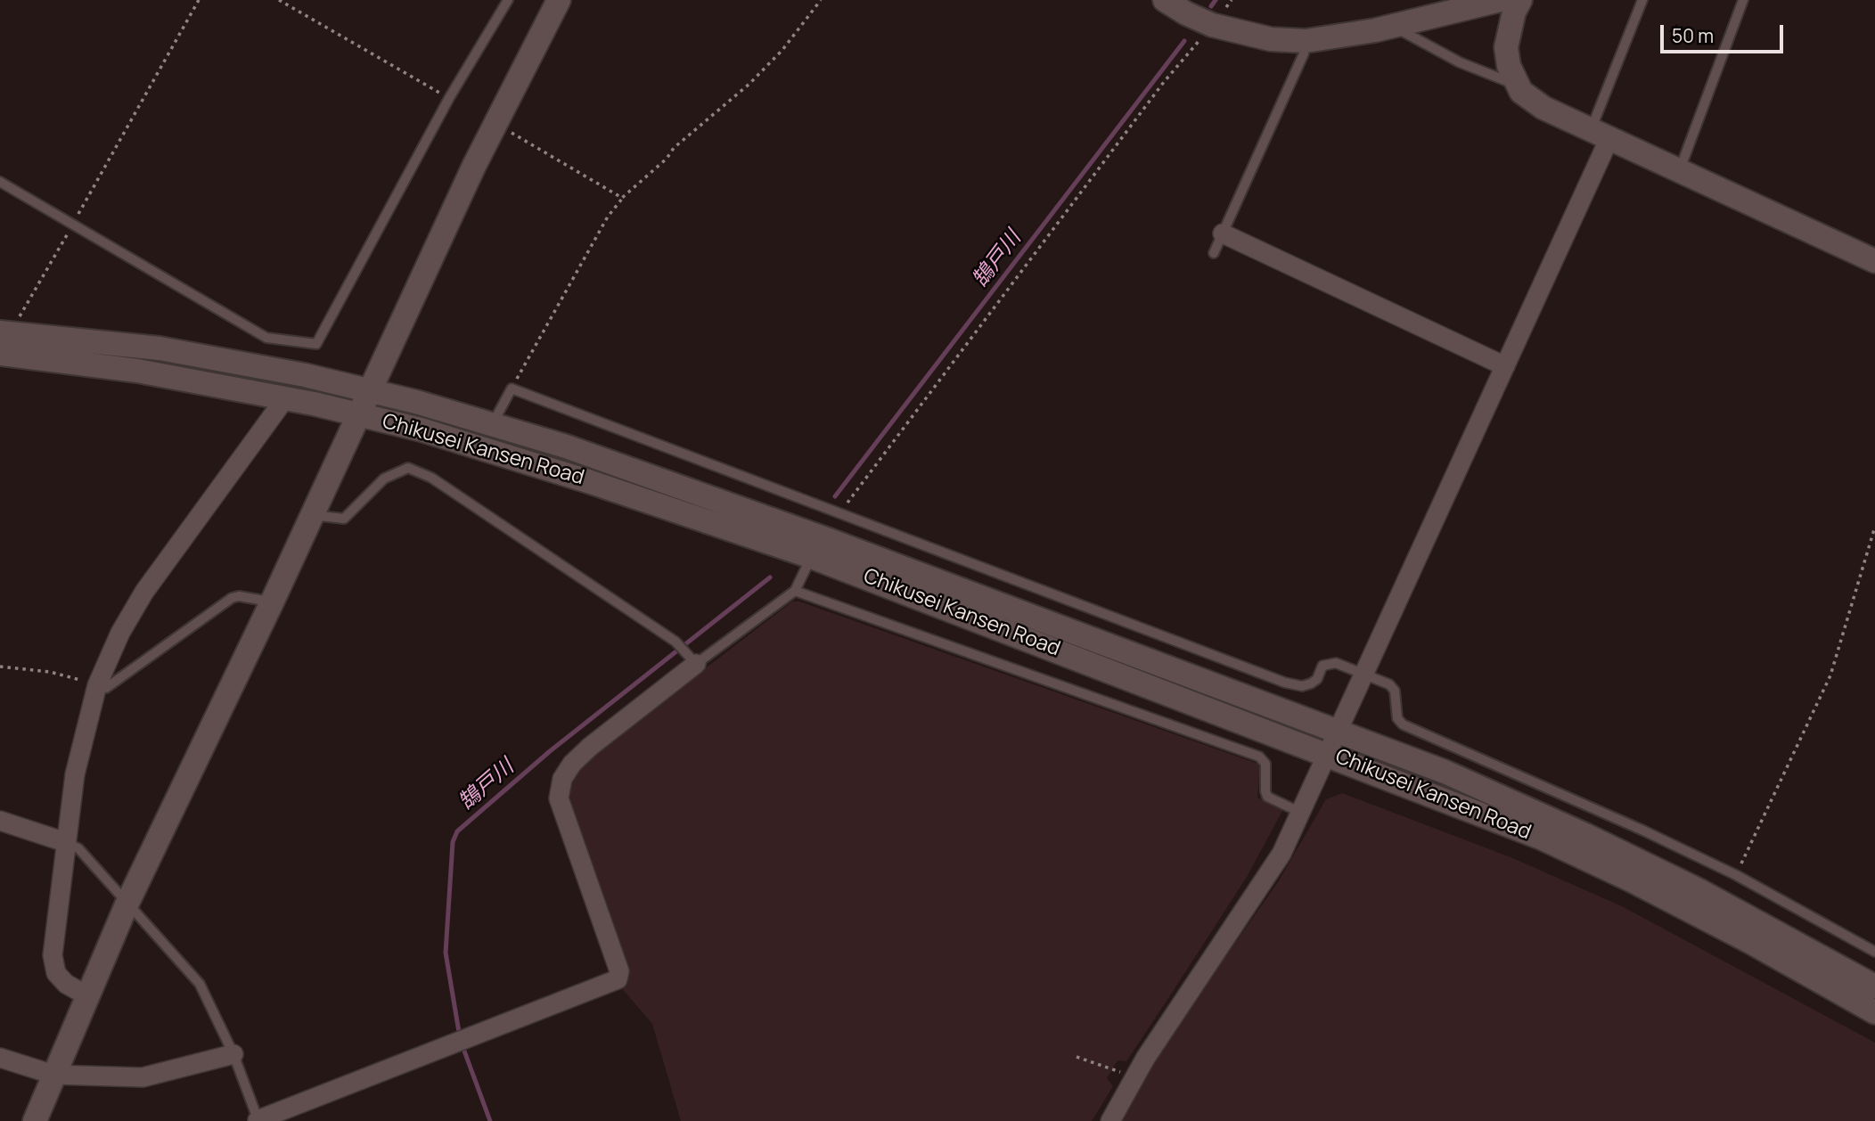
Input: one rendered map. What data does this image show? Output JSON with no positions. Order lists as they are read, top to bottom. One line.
{"streets":{"street":["Chikusei Kansen Road"]},"water":["鵠戸川"],"scale_bar":"50 m"}
